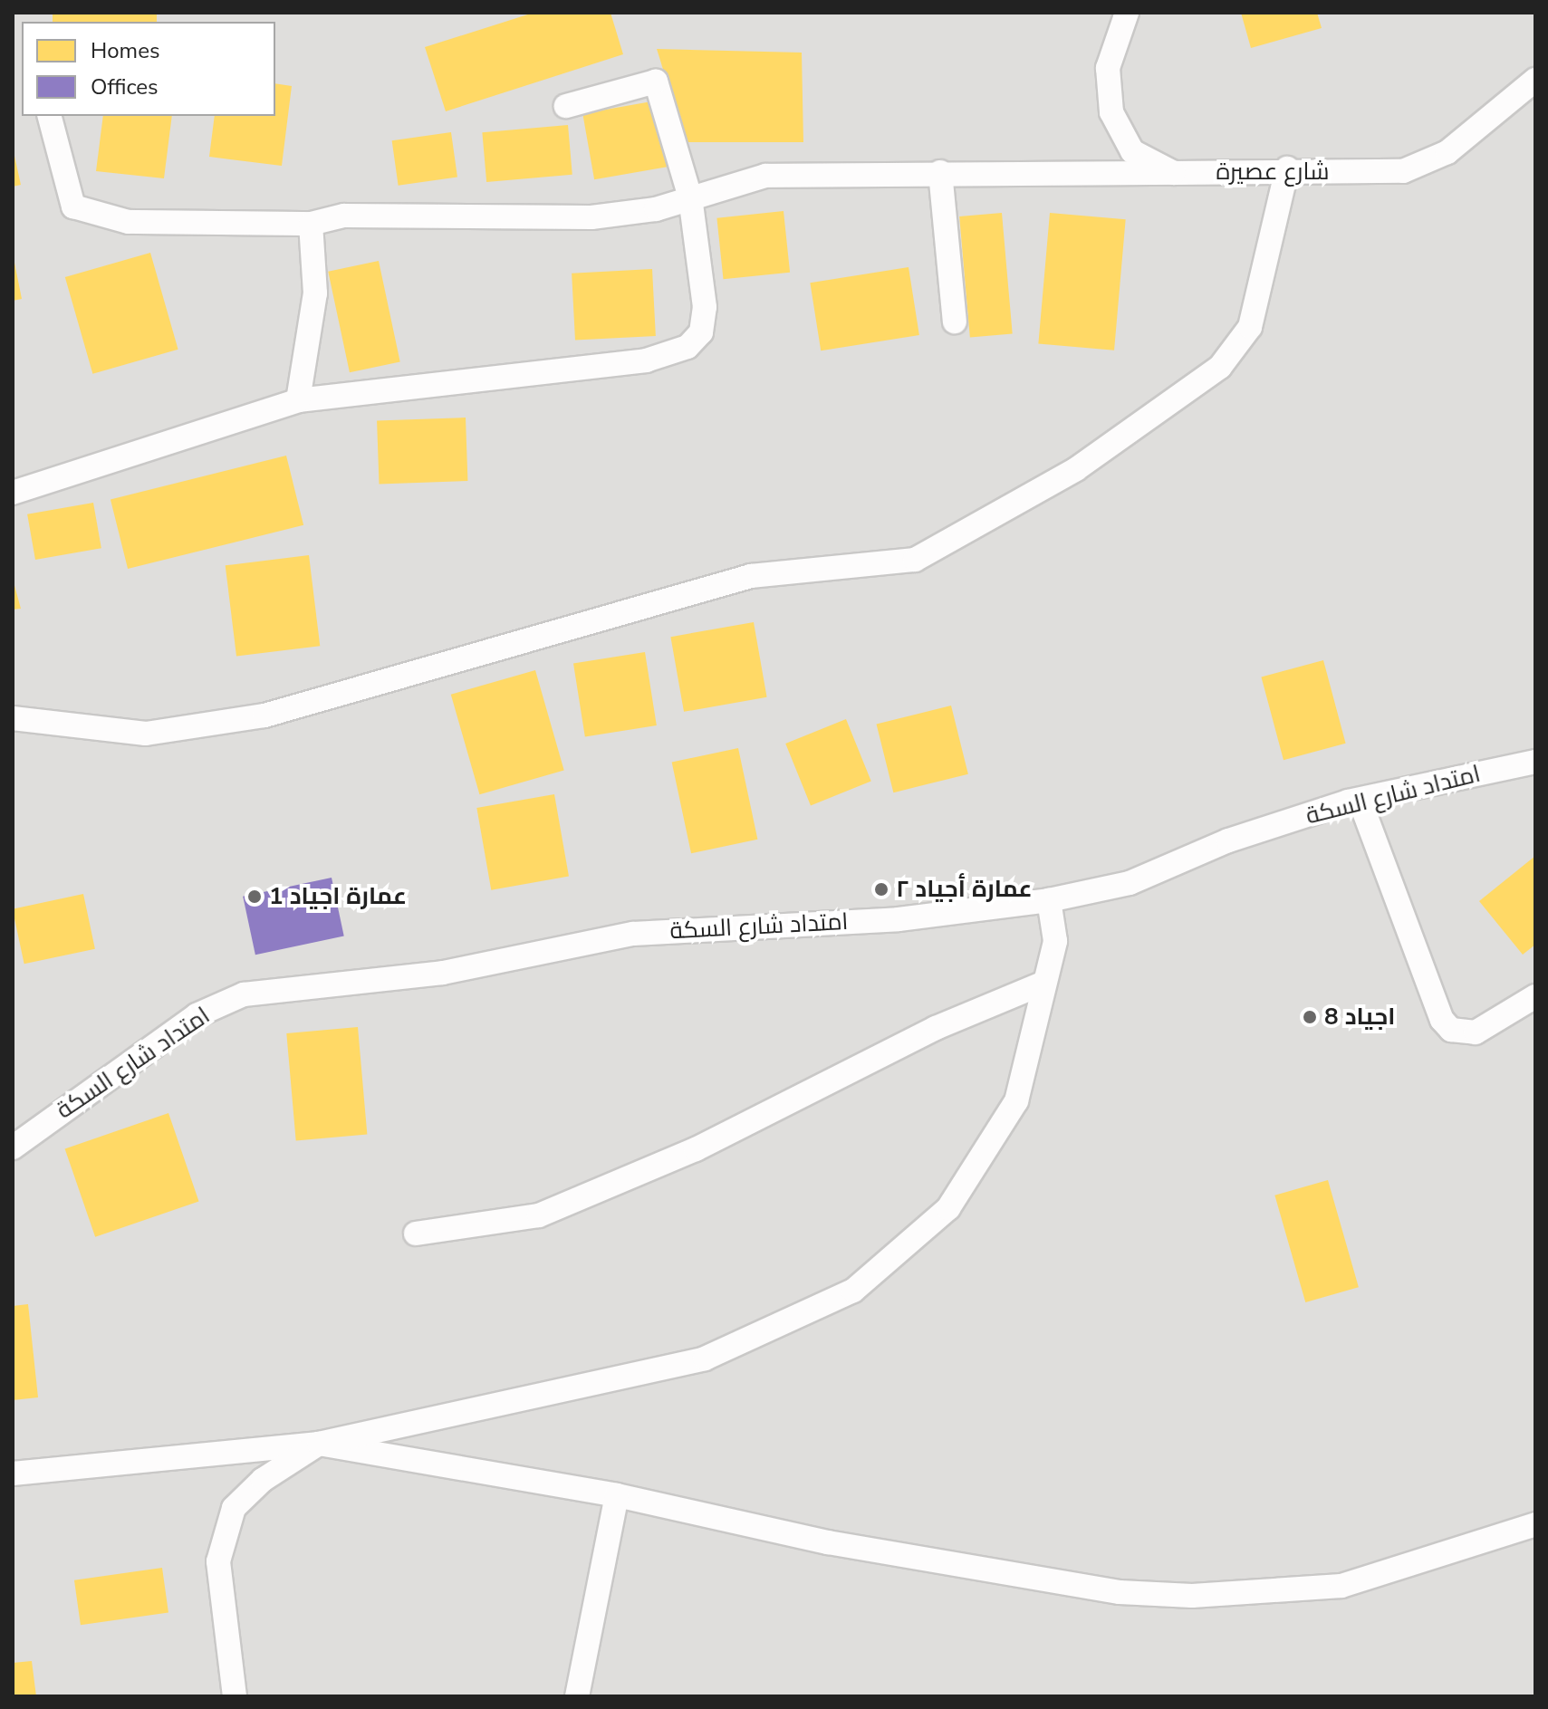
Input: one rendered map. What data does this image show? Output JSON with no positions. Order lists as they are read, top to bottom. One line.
{"streets":{"street":["شارع عصيرة","امتداد شارع السكة"]},"places":["عمارة أجياد ٢","عمارة اجياد 1","اجياد 8"],"legend":["Homes","Offices"]}
